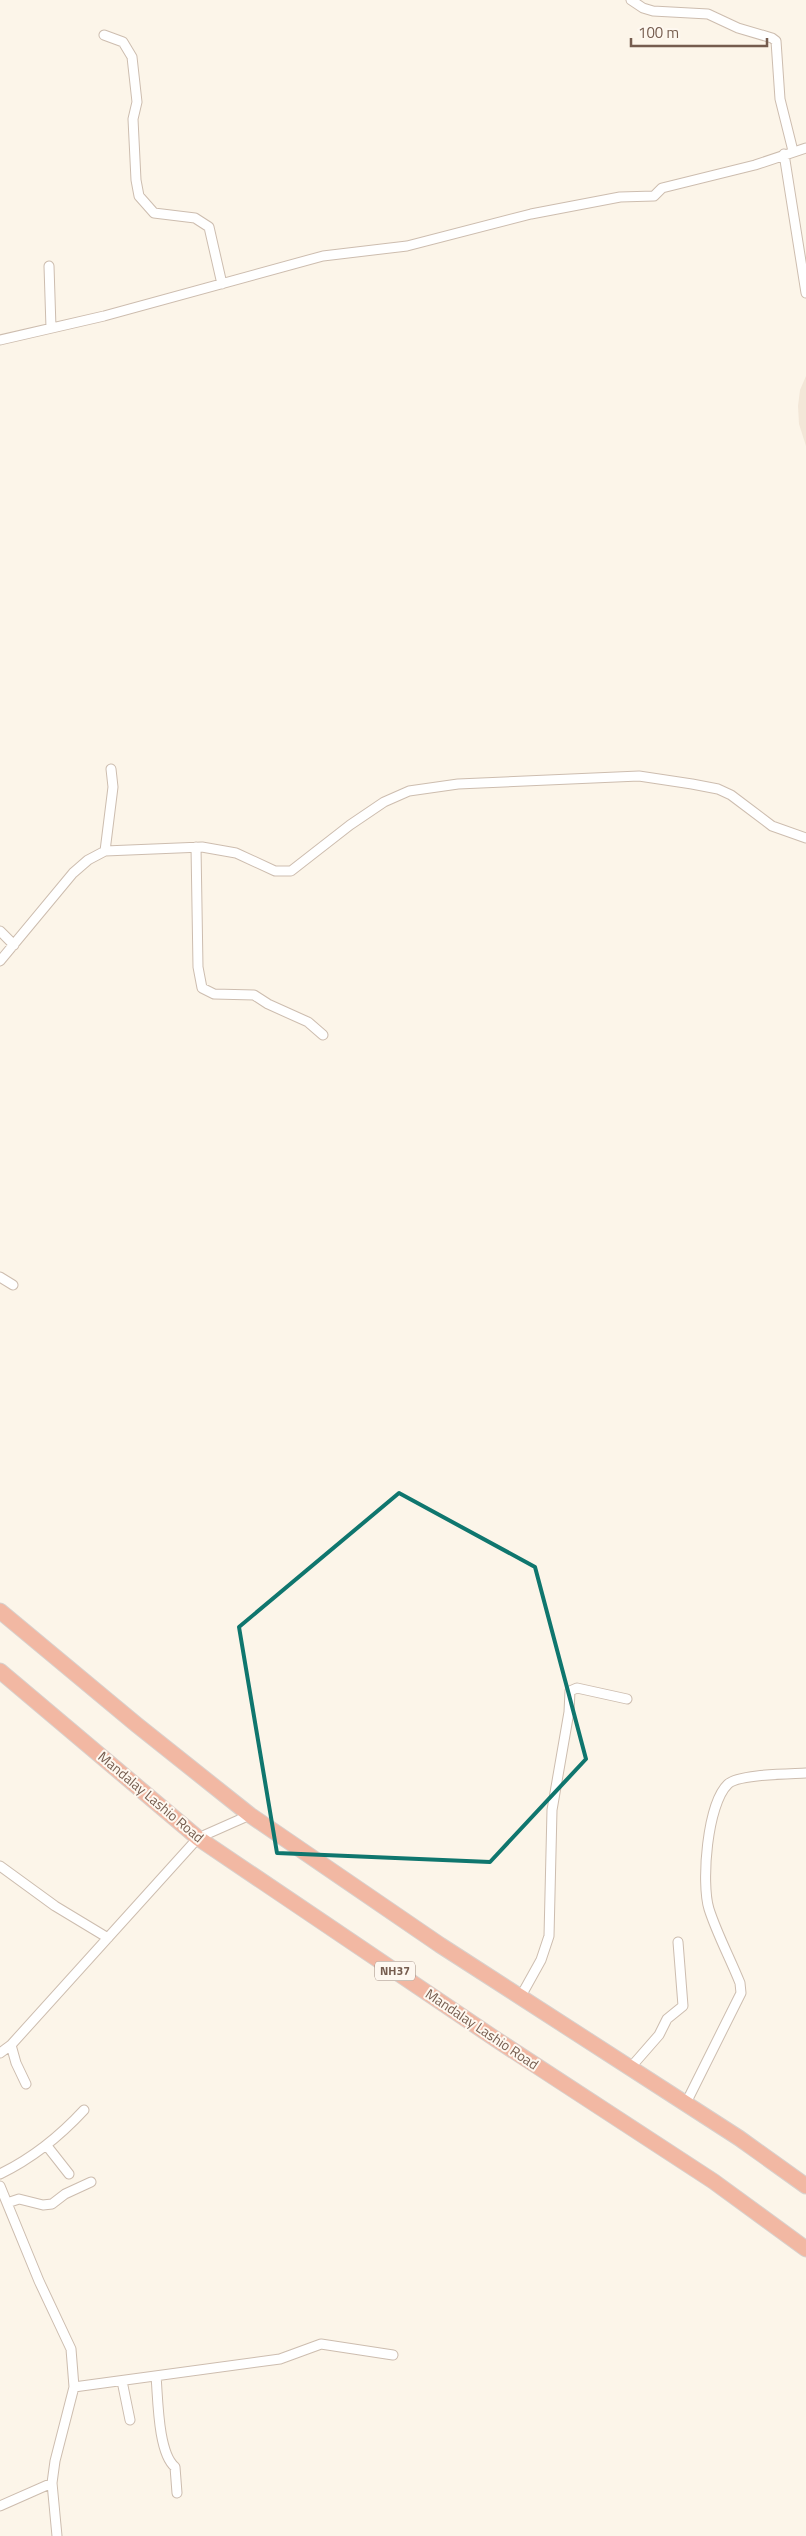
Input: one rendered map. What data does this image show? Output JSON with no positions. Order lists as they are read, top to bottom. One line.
{"streets":{"highway":["Mandalay Lashio Road","NH37"]},"scale_bar":"100 m"}
